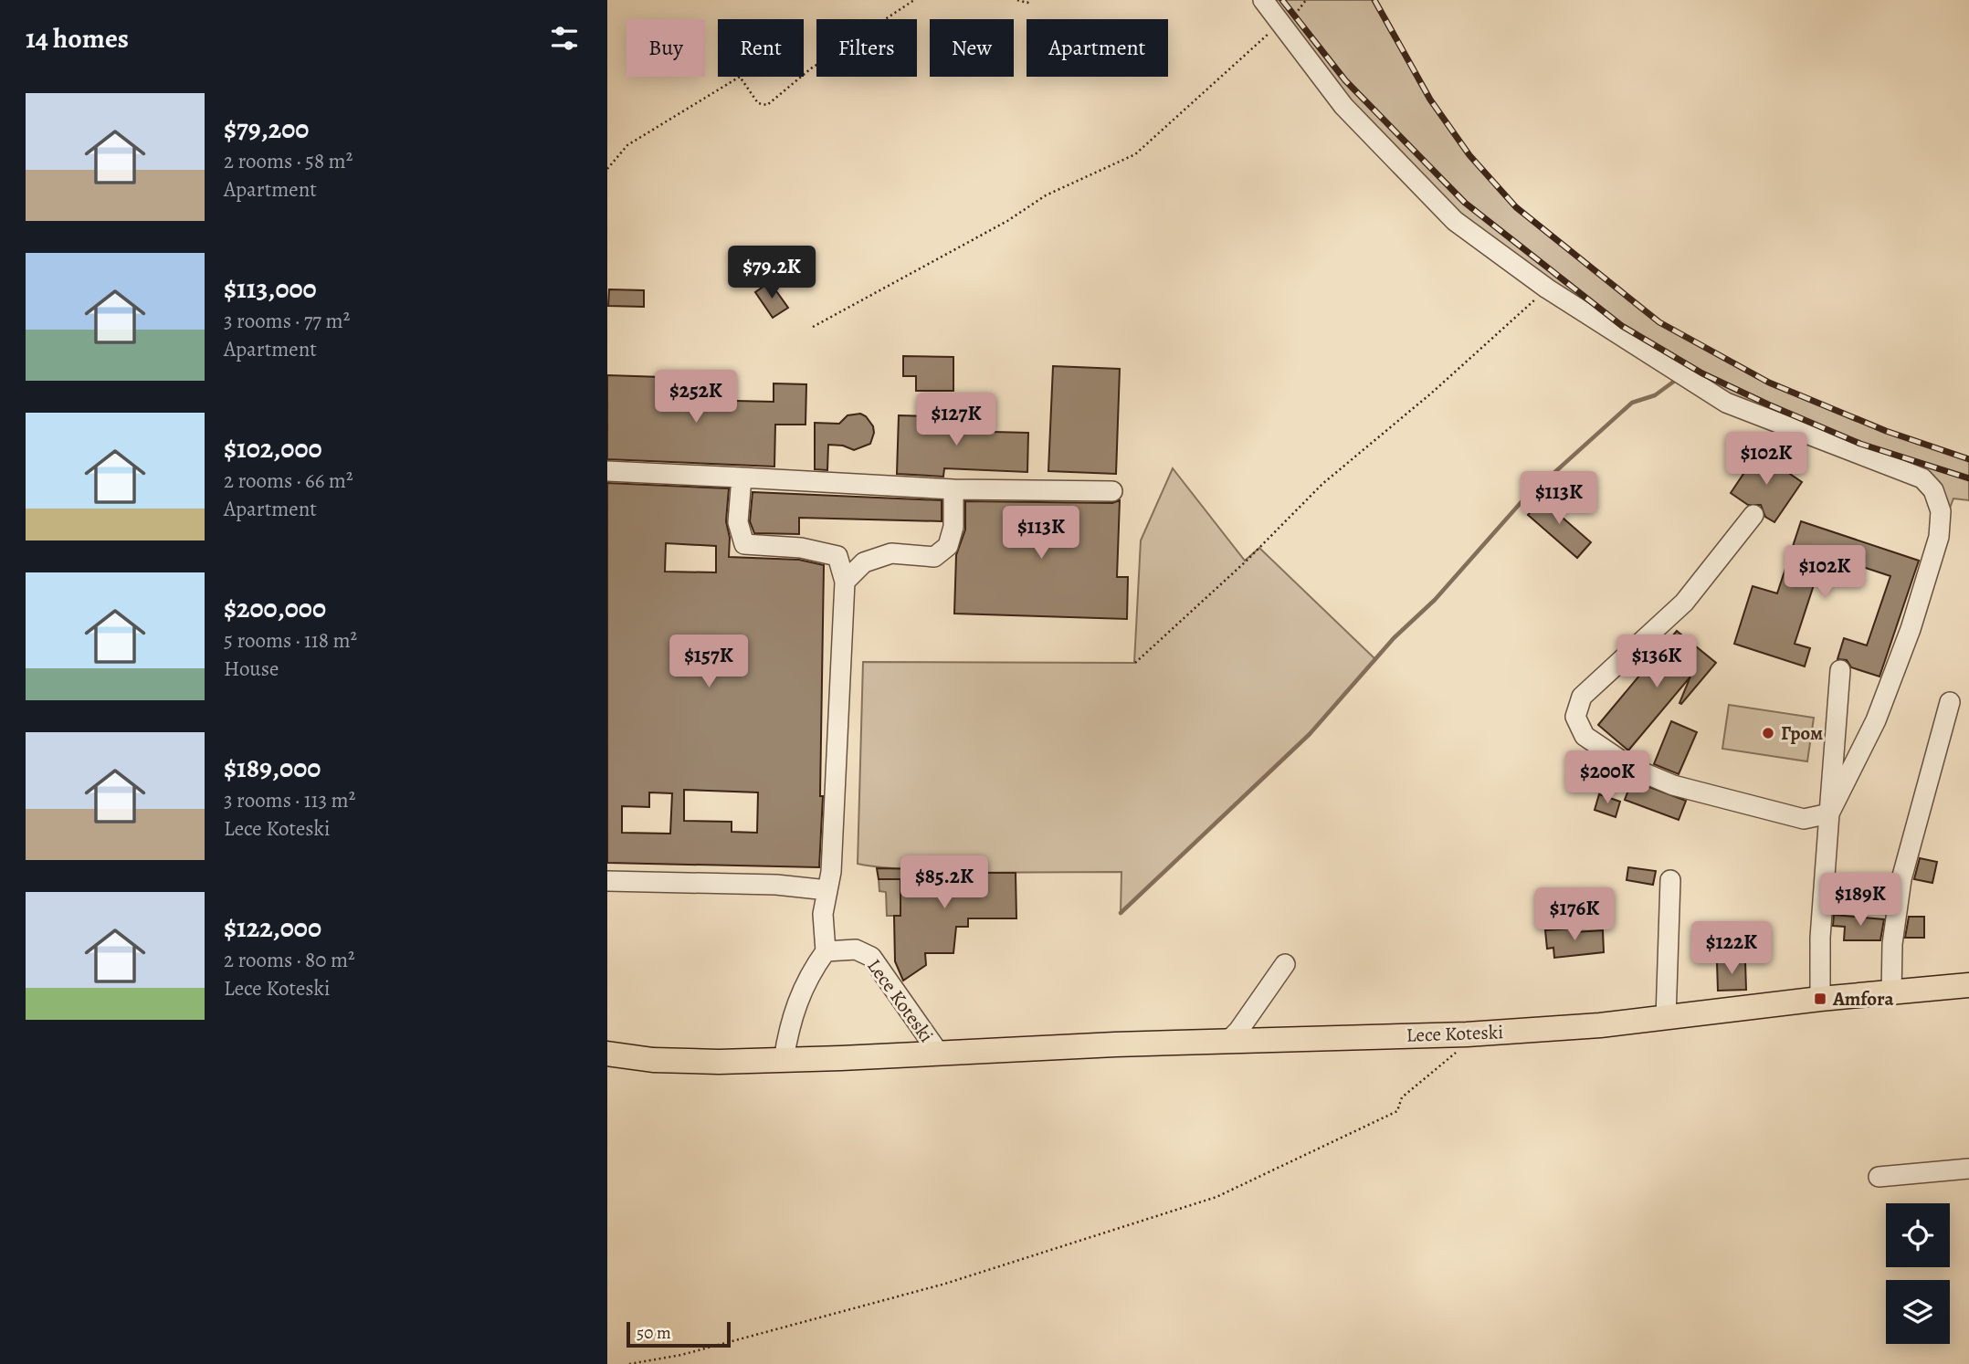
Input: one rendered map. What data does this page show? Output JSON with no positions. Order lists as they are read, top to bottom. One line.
{"streets":{"main road":["Lece Koteski"]},"places":{"other":["Гром"],"transit":["Amfora"]},"scale_bar":"50 m","page":{"heading":"14 homes","chip":["Buy","Rent","Filters","New","Apartment"],"list":[{"name":"$79,200","note":"2 rooms · 58 m² · Apartment"},{"name":"$113,000","note":"3 rooms · 77 m² · Apartment"},{"name":"$102,000","note":"2 rooms · 66 m² · Apartment"},{"name":"$200,000","note":"5 rooms · 118 m² · House"},{"name":"$189,000","note":"3 rooms · 113 m² · Lece Koteski"},{"name":"$122,000","note":"2 rooms · 80 m² · Lece Koteski"}],"price":["$79.2K","$252K","$127K","$102K","$113K","$113K","$102K","$157K","$136K","$200K","$85.2K","$189K","$176K","$122K"],"scale":"50 m"}}
